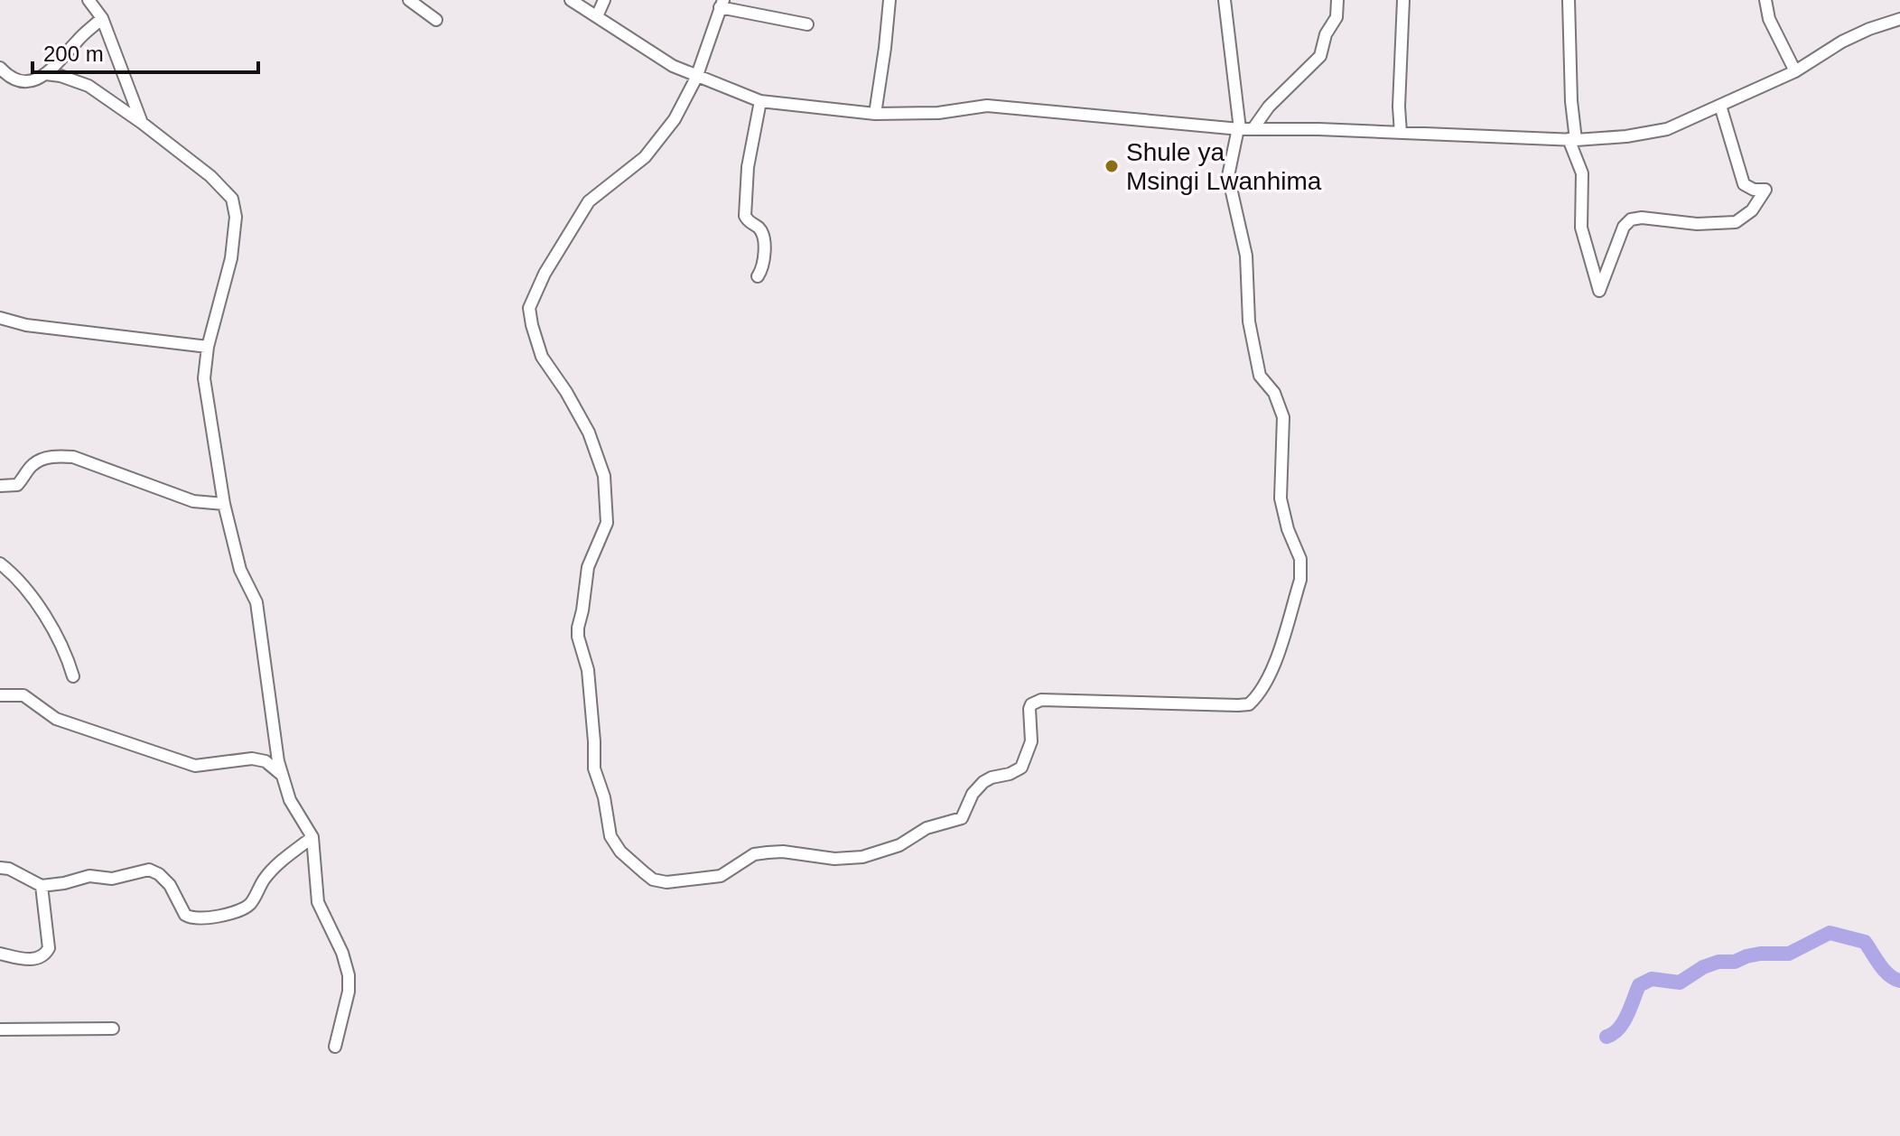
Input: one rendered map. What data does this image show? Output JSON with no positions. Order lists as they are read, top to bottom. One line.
{"places":["Shule ya Msingi Lwanhima"],"scale_bar":"200 m"}
